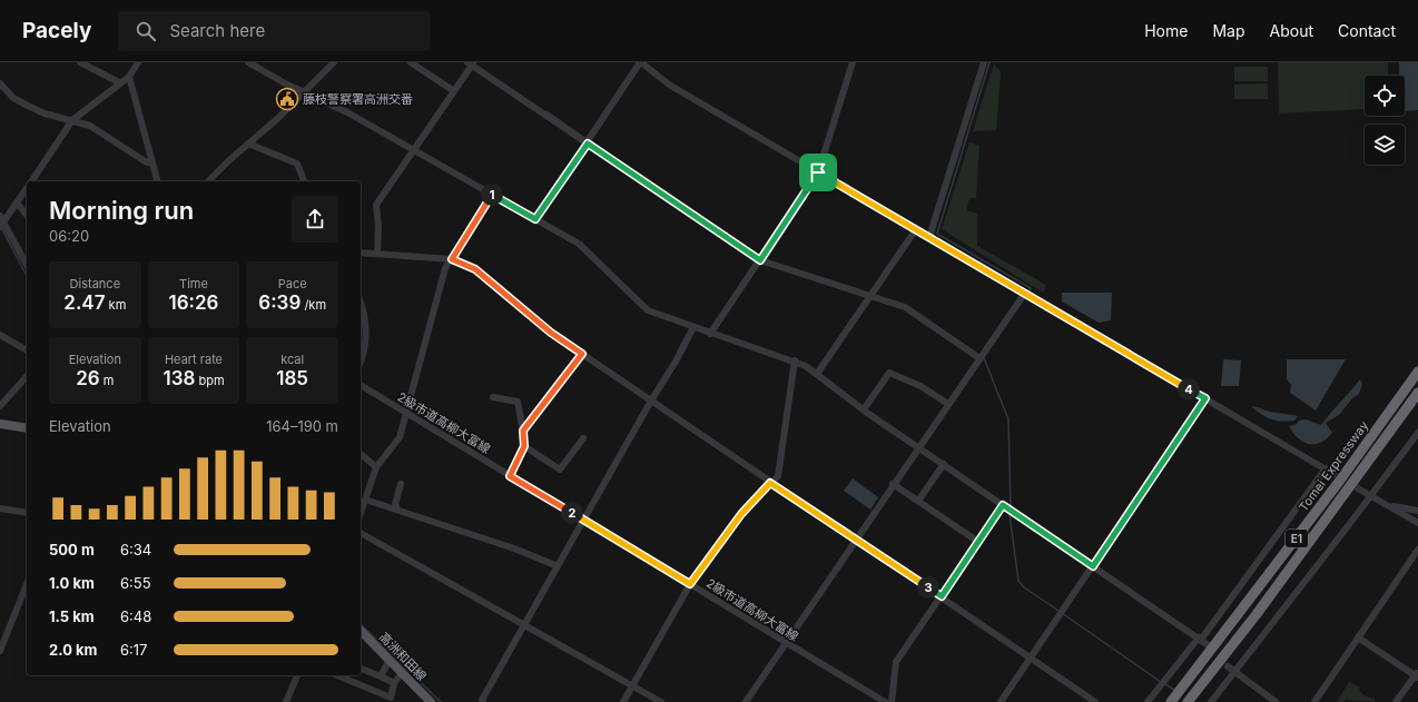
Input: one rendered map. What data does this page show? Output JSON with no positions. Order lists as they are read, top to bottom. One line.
{"streets":{"highway":["Tomei Expressway","E1"],"main road":["高洲和田線"],"street":["2級市道高柳大富線"]},"places":{"public building":["藤枝警察署高洲交番"]},"page":{"header":"Pacely","search":"Search here","nav":["Home","Map","About","Contact"],"heading":["Morning run","06:20"],"pins":["1","4","2","3"],"stats":[["Distance","2.47 km"],["Time","16:26"],["Pace","6:39 /km"],["Elevation","26 m"],["Heart rate","138 bpm"],["kcal","185"]],"chart":["Elevation","164–190 m"],"list":[{"name":"500 m","note":"6:34"},{"name":"1.0 km","note":"6:55"},{"name":"1.5 km","note":"6:48"},{"name":"2.0 km","note":"6:17"}]}}
